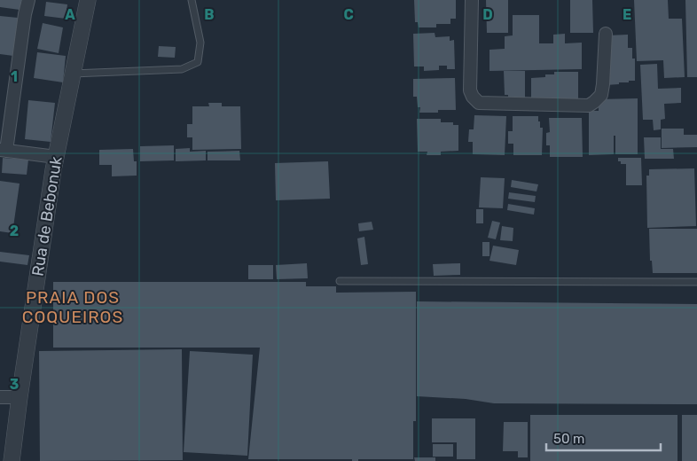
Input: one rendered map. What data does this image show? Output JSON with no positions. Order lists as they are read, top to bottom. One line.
{"streets":{"street":["Rua de Bebonuk"]},"districts":["PRAIA DOS COQUEIROS"],"scale_bar":"50 m","grid":{"columns":["A","B","C","D","E"],"rows":["1","2","3"]}}
